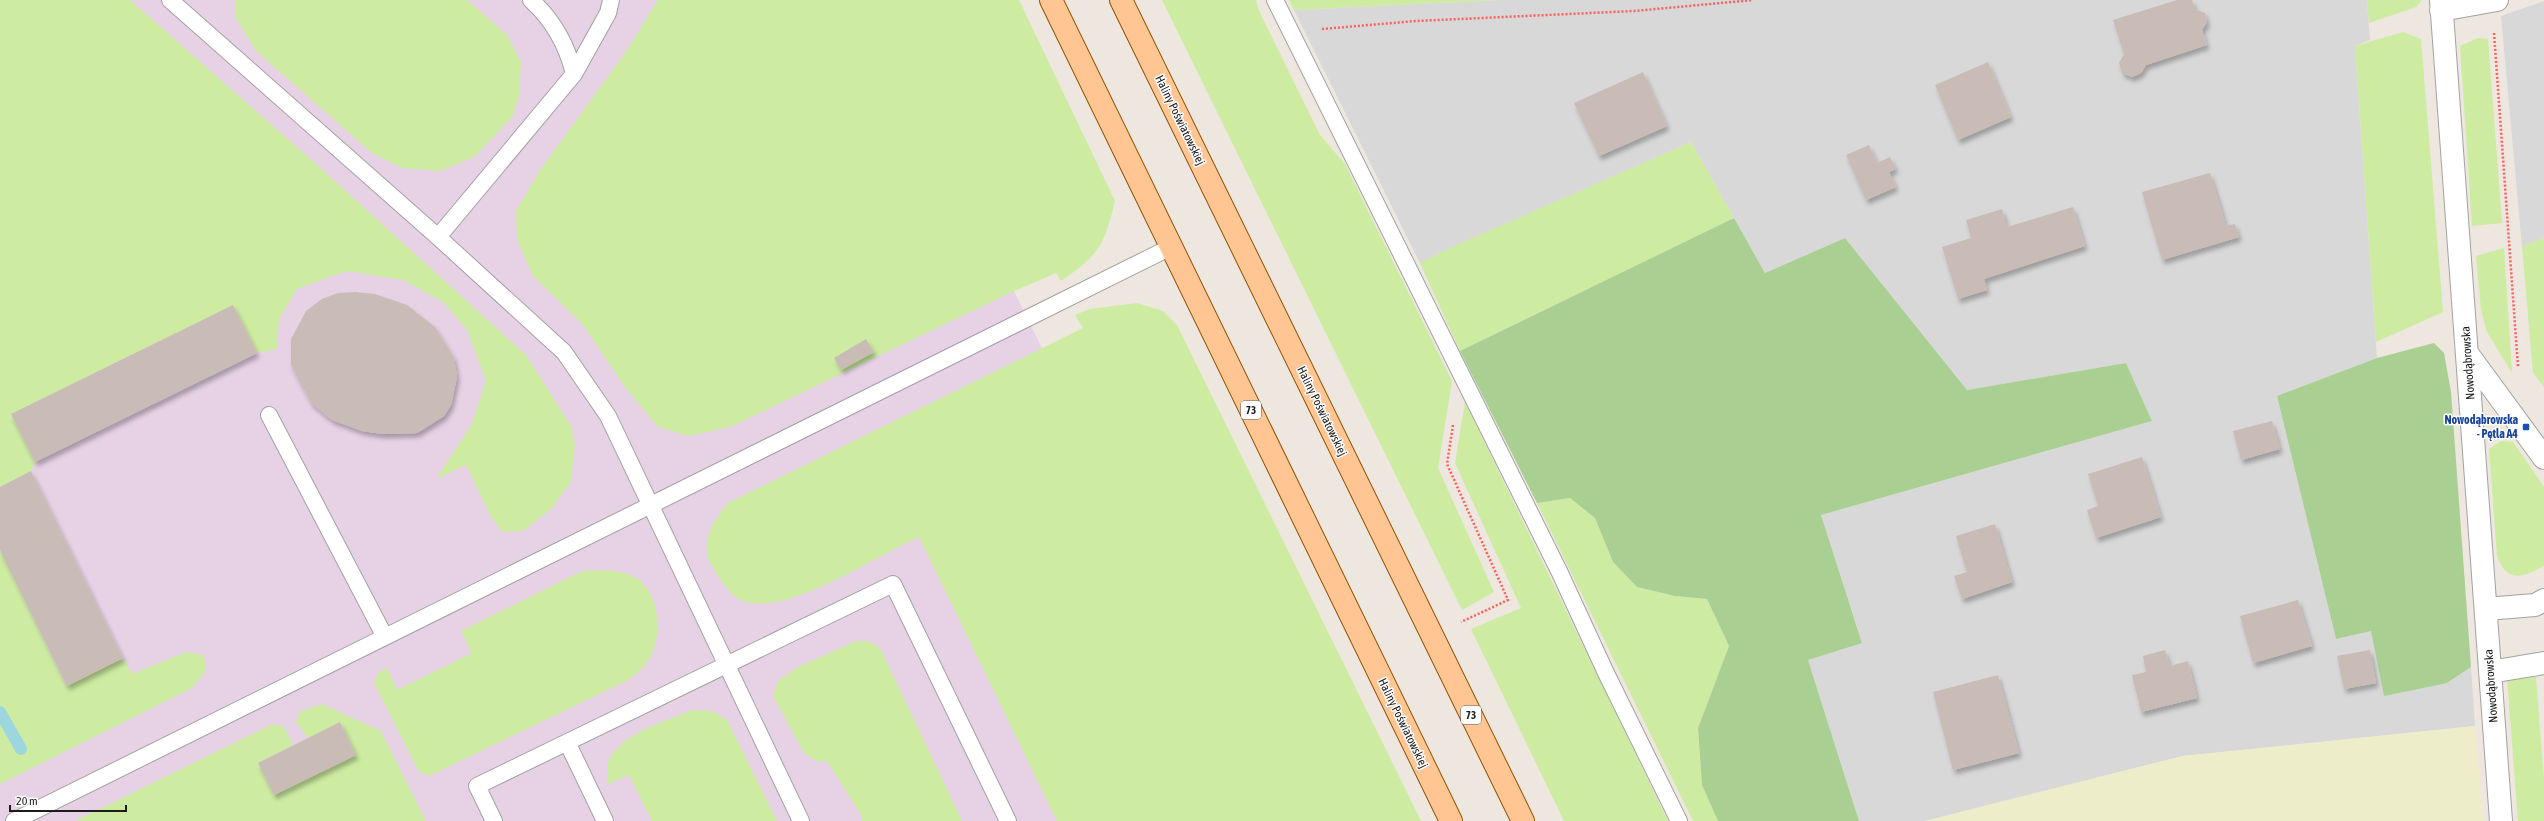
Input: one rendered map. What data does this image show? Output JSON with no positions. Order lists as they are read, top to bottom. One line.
{"streets":{"main road":["Haliny Poświatowskiej","73"],"street":["Nowodąbrowska"]},"places":{"transit":["Nowodąbrowska - Pętla A4"]},"scale_bar":"20 m"}
